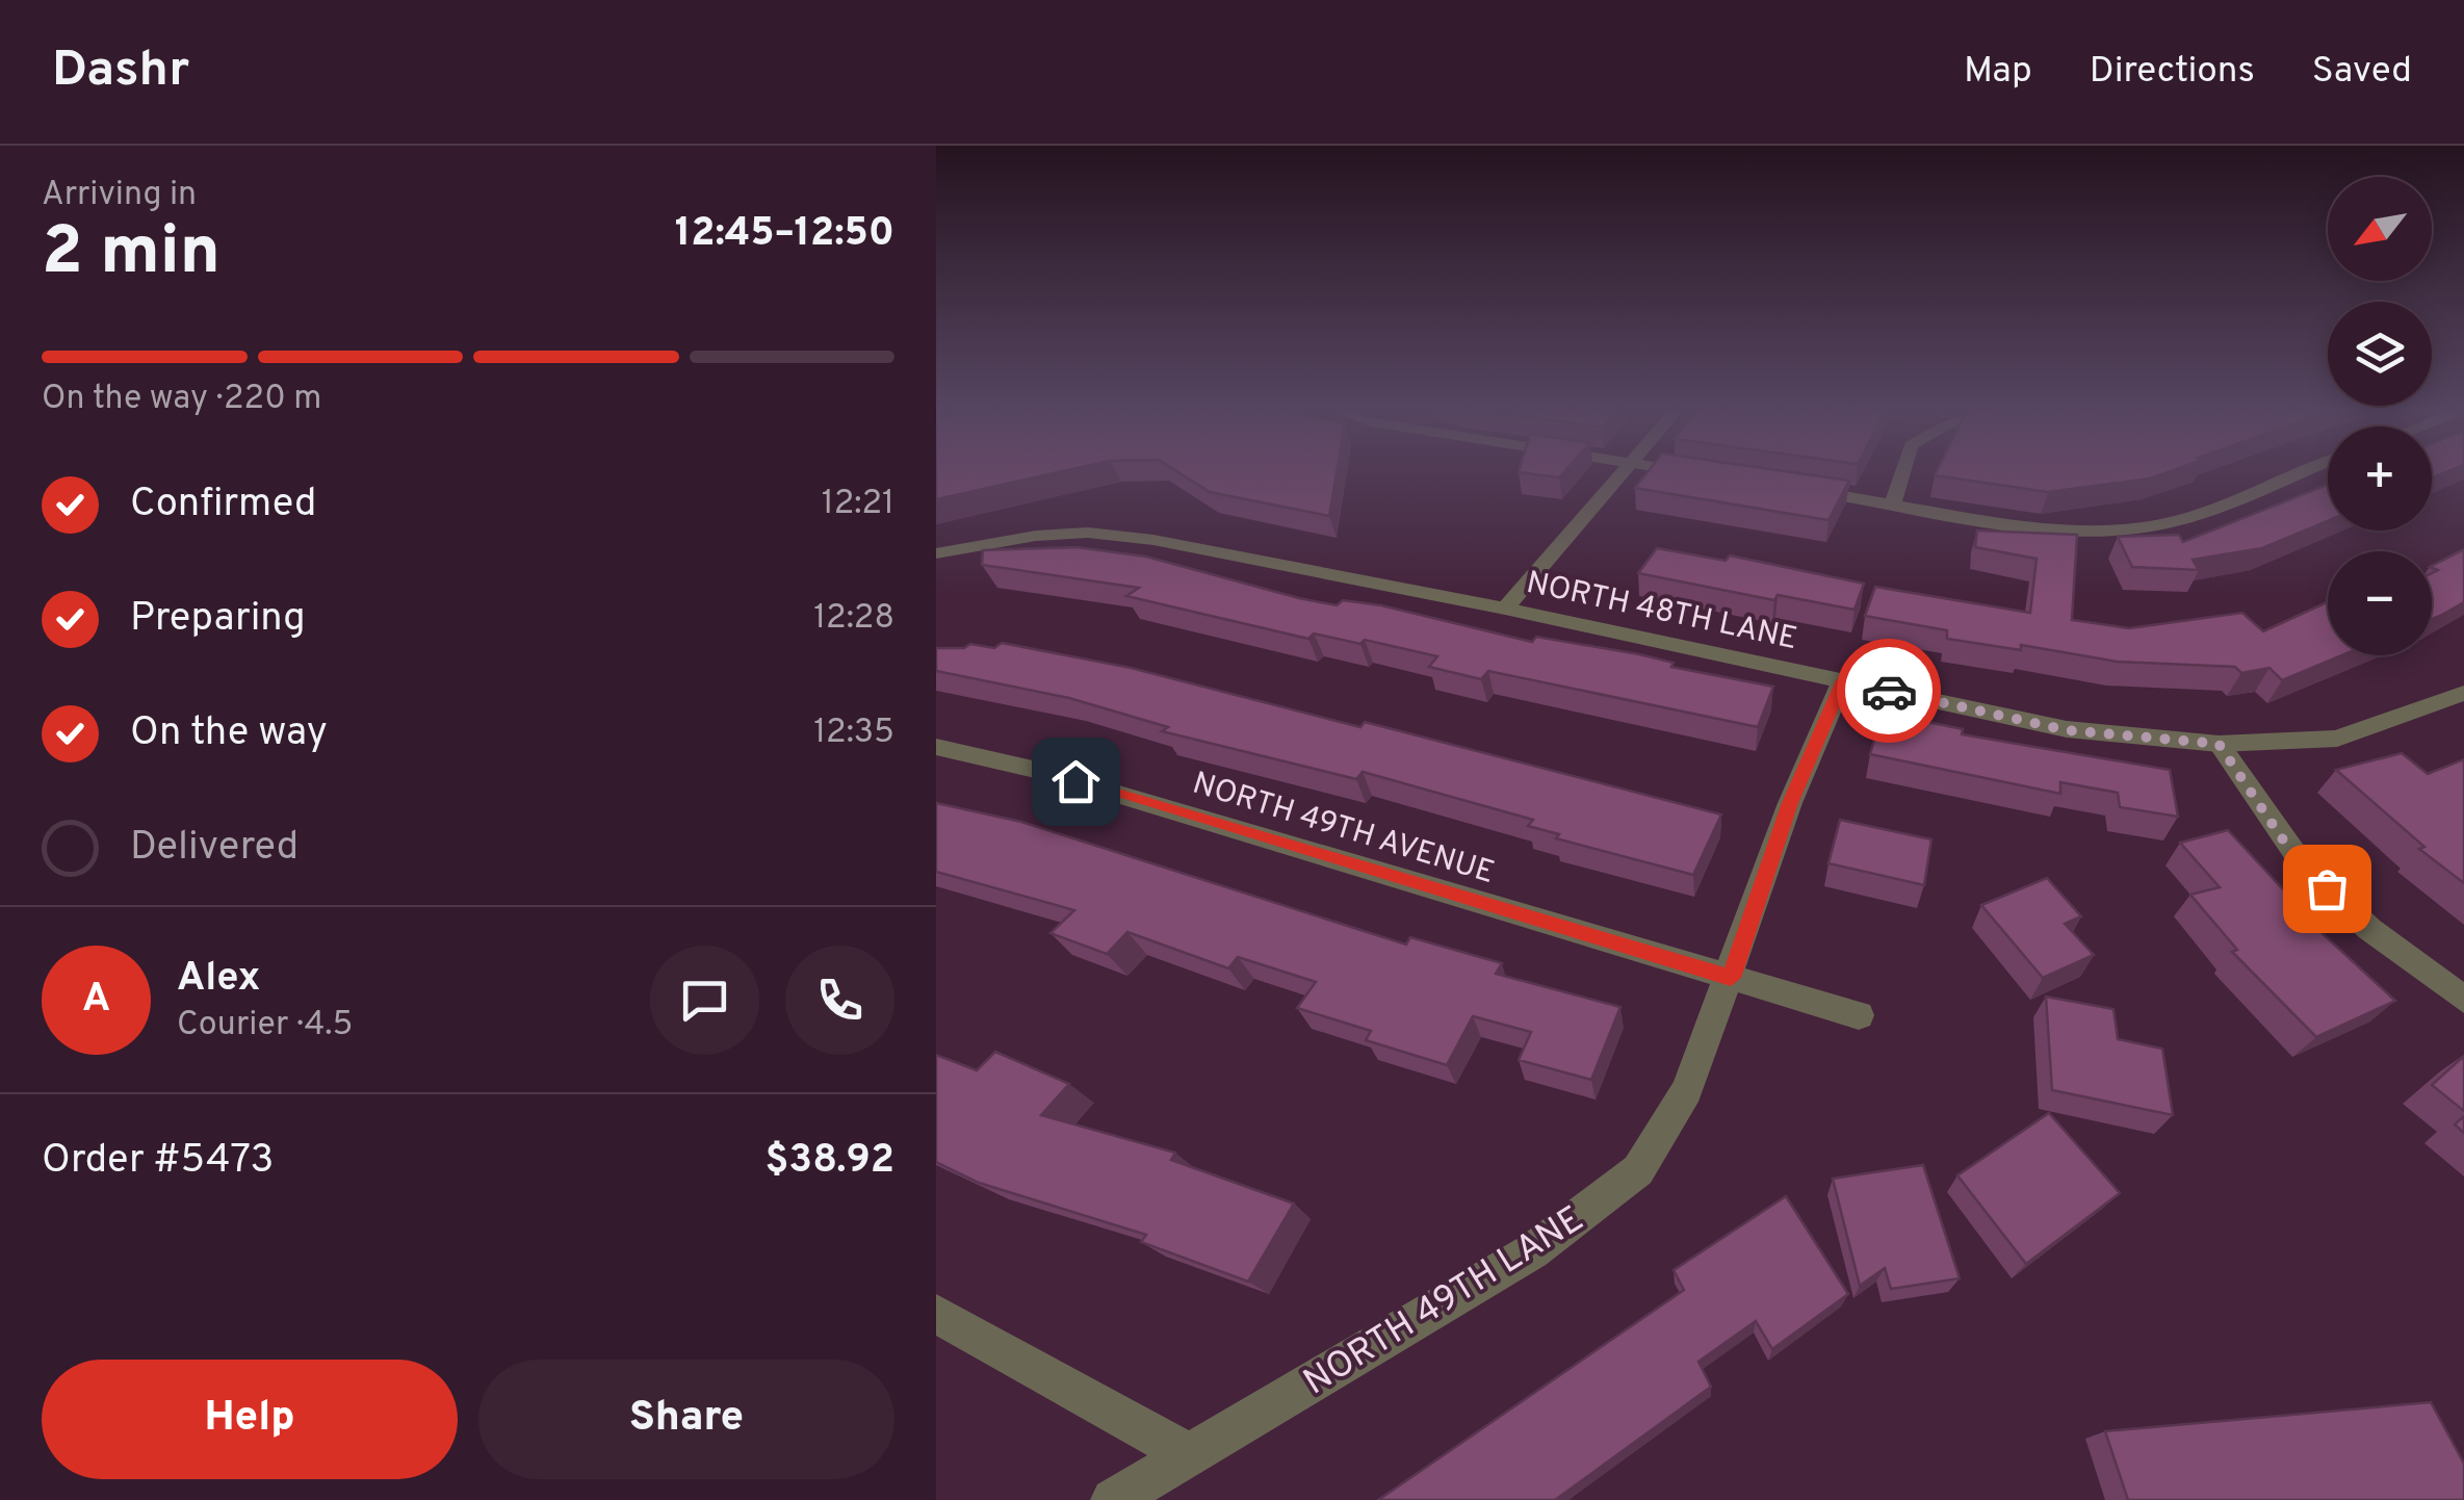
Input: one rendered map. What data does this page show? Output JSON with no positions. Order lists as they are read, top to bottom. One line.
{"streets":{"street":["NORTH 48TH LANE","NORTH 49TH AVENUE","NORTH 49TH LANE"]},"crossings":[["NORTH 48TH LANE","NORTH 49TH LANE"],["NORTH 49TH AVENUE","NORTH 49TH LANE"]],"north":"bottom left","page":{"header":"Dashr","nav":["Map","Directions","Saved"],"heading":["2 min","Arriving in","12:45–12:50"],"panel":["Alex","Courier · 4.5","Order #5473","$38.92"],"map_buttons":["+","−"],"bar":"On the way · 220 m","list":[["Confirmed","12:21"],["Preparing","12:28"],["On the way","12:35"],"Delivered"],"round":"A","buttons":["Help","Share"]}}
